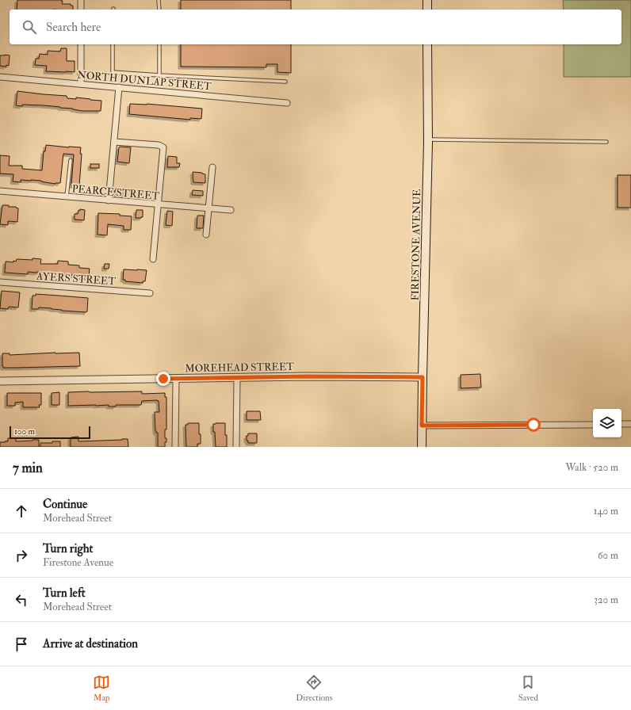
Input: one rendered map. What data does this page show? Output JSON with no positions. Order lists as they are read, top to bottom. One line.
{"streets":{"main road":["FIRESTONE AVENUE"],"street":["NORTH DUNLAP STREET","PEARCE STREET","AYERS STREET","MOREHEAD STREET"]},"crossings":[["FIRESTONE AVENUE","MOREHEAD STREET"]],"scale_bar":"100 m","page":{"search":"Search here","scale":"100 m","heading":["7 min","Walk · 520 m"],"list":[["Continue","Morehead Street","140 m"],["Turn right","Firestone Avenue","60 m"],["Turn left","Morehead Street","320 m"],"Arrive at destination"],"nav":["Map","Directions","Saved"]}}
